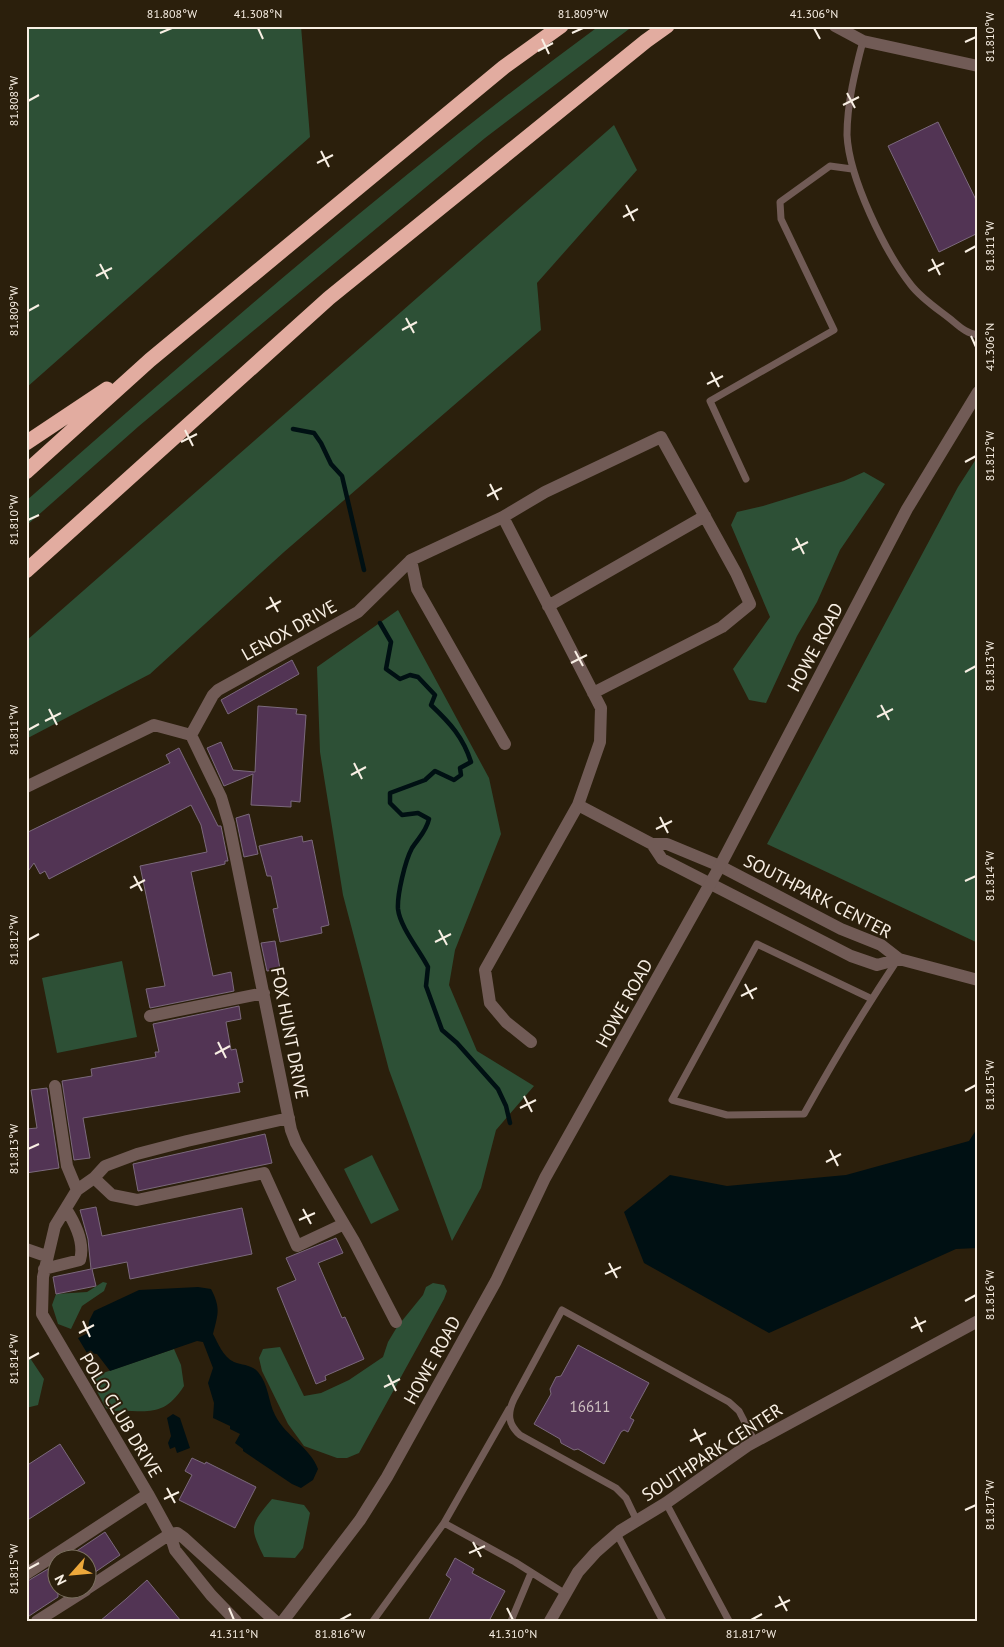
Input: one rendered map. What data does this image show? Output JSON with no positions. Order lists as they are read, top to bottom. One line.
{"streets":{"street":["LENOX DRIVE","HOWE ROAD","SOUTHPARK CENTER","FOX HUNT DRIVE","POLO CLUB DRIVE"]},"crossings":[["LENOX DRIVE","FOX HUNT DRIVE"],["HOWE ROAD","SOUTHPARK CENTER"],["FOX HUNT DRIVE","POLO CLUB DRIVE"]],"house_numbers":["16611"],"north":"bottom left","coordinates":["81.808°W","41.308°N","81.809°W","41.306°N","81.810°W","81.811°W","81.812°W","81.813°W","81.814°W","81.815°W","81.816°W","81.817°W","41.311°N","41.310°N"]}
